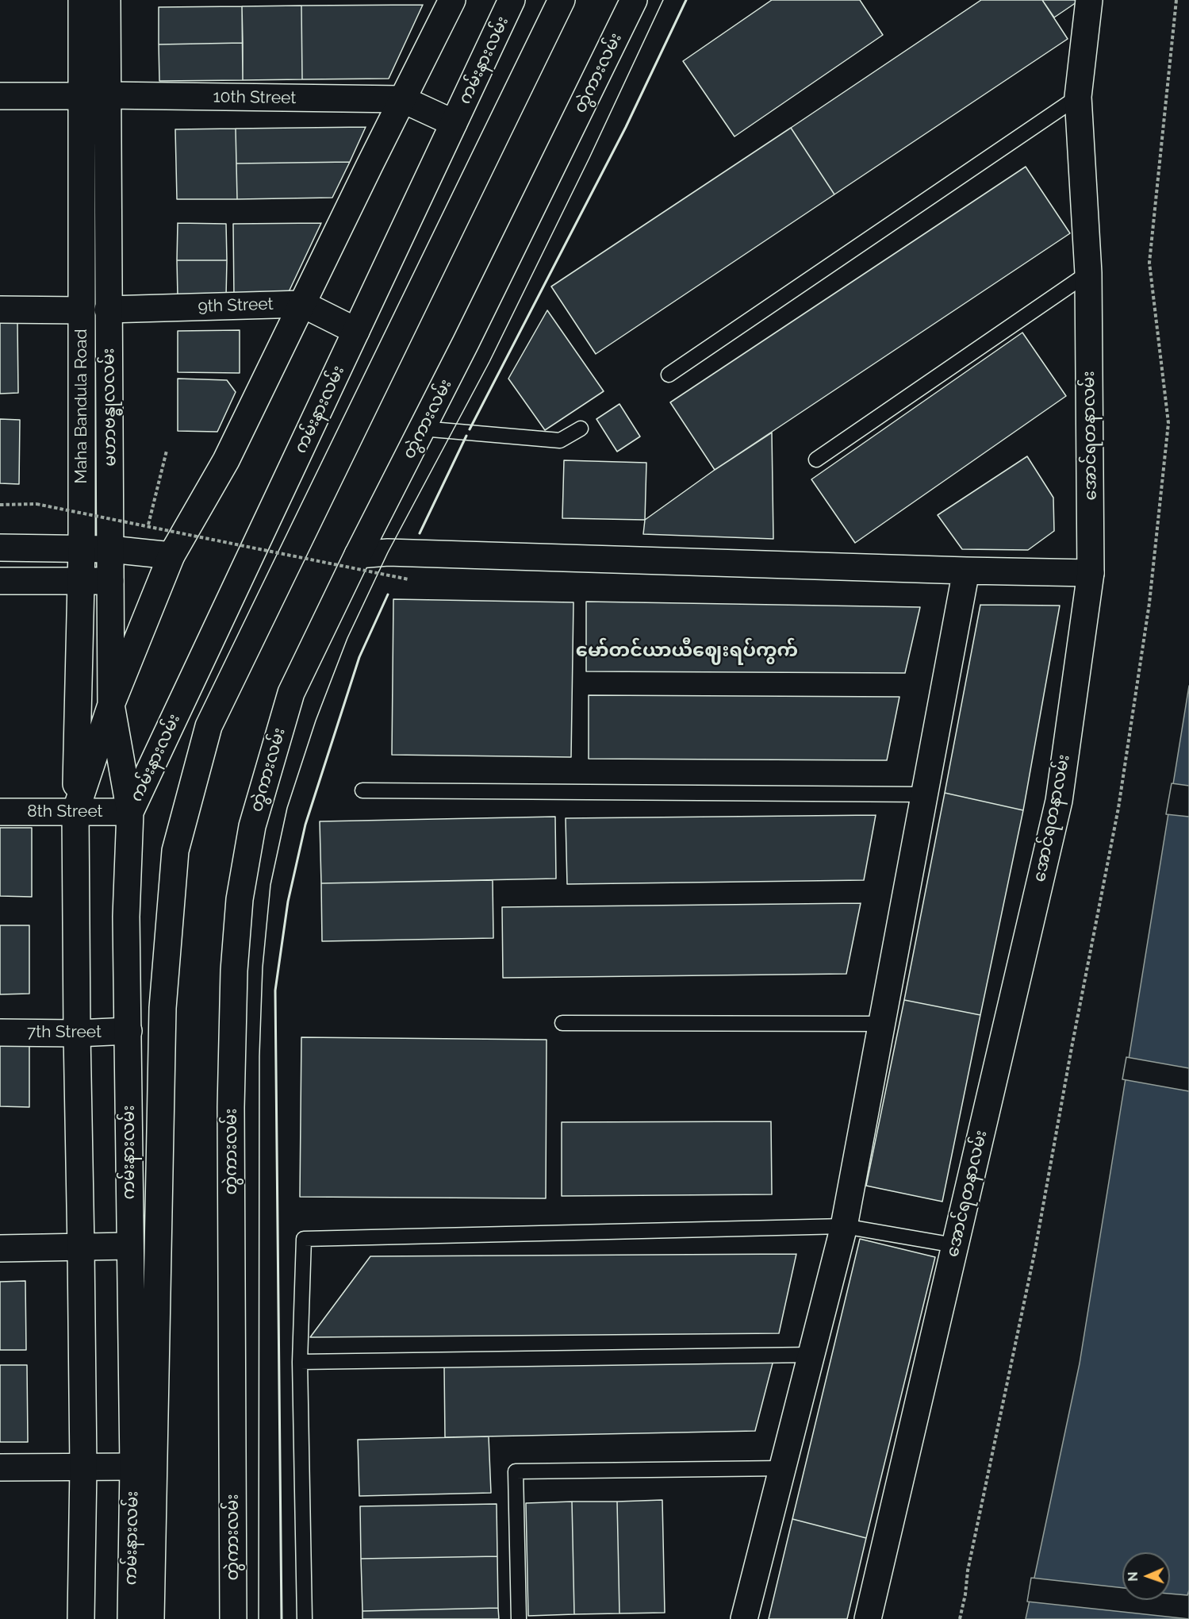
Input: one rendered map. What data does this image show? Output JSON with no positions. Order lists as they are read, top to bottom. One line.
{"streets":{"main road":["ကမ်းနားလမ်း","တွဲကားလမ်း","10th Street","9th Street","Maha Bandula Road","မဟာဗန္ဓုလလမ်း","အောင်ရတနာလမ်း","8th Street","7th Street"]},"crossings":[["ကမ်းနားလမ်း","9th Street"],["ကမ်းနားလမ်း","မဟာဗန္ဓုလလမ်း"],["ကမ်းနားလမ်း","8th Street"],["ကမ်းနားလမ်း","7th Street"],["10th Street","Maha Bandula Road"],["10th Street","မဟာဗန္ဓုလလမ်း"],["9th Street","မဟာဗန္ဓုလလမ်း"],["Maha Bandula Road","မဟာဗန္ဓုလလမ်း"],["Maha Bandula Road","8th Street"],["မဟာဗန္ဓုလလမ်း","8th Street"]],"districts":["မော်တင်ယာယီဈေးရပ်ကွက်"],"north":"left"}
